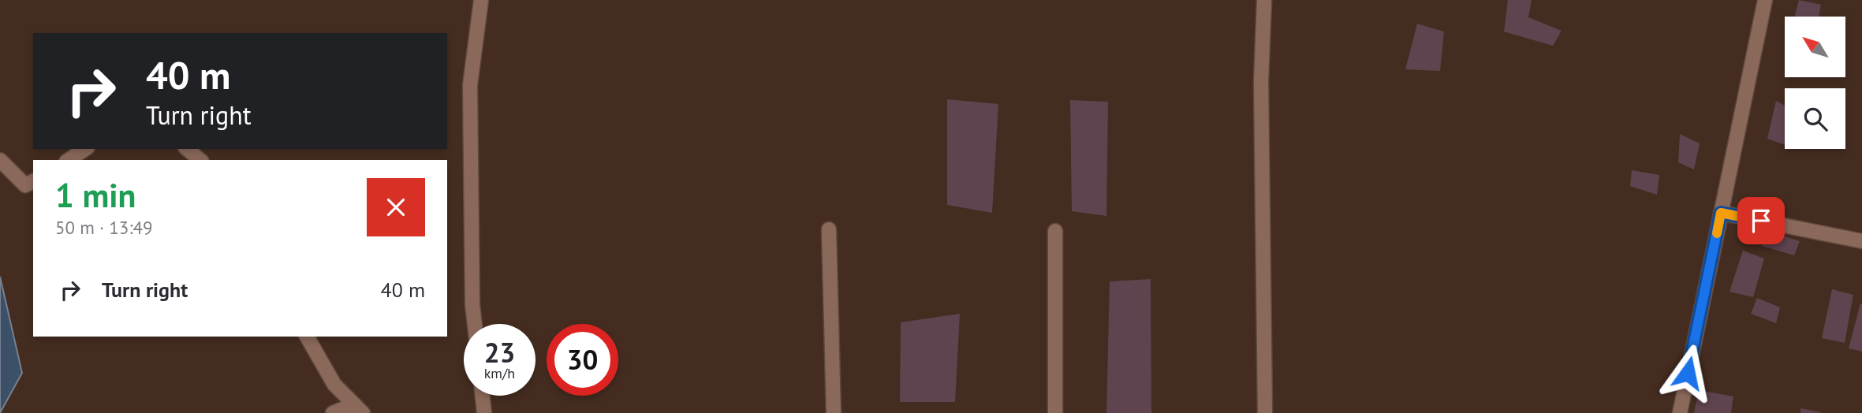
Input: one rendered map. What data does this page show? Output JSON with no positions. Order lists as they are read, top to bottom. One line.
{"north":"top left","page":{"turn":["40 m","Turn right"],"heading":["1 min","50 m · 13:49"],"list":[{"name":"Turn right","value":"40 m"}],"speed":"23 km/h","limit":"30"}}
